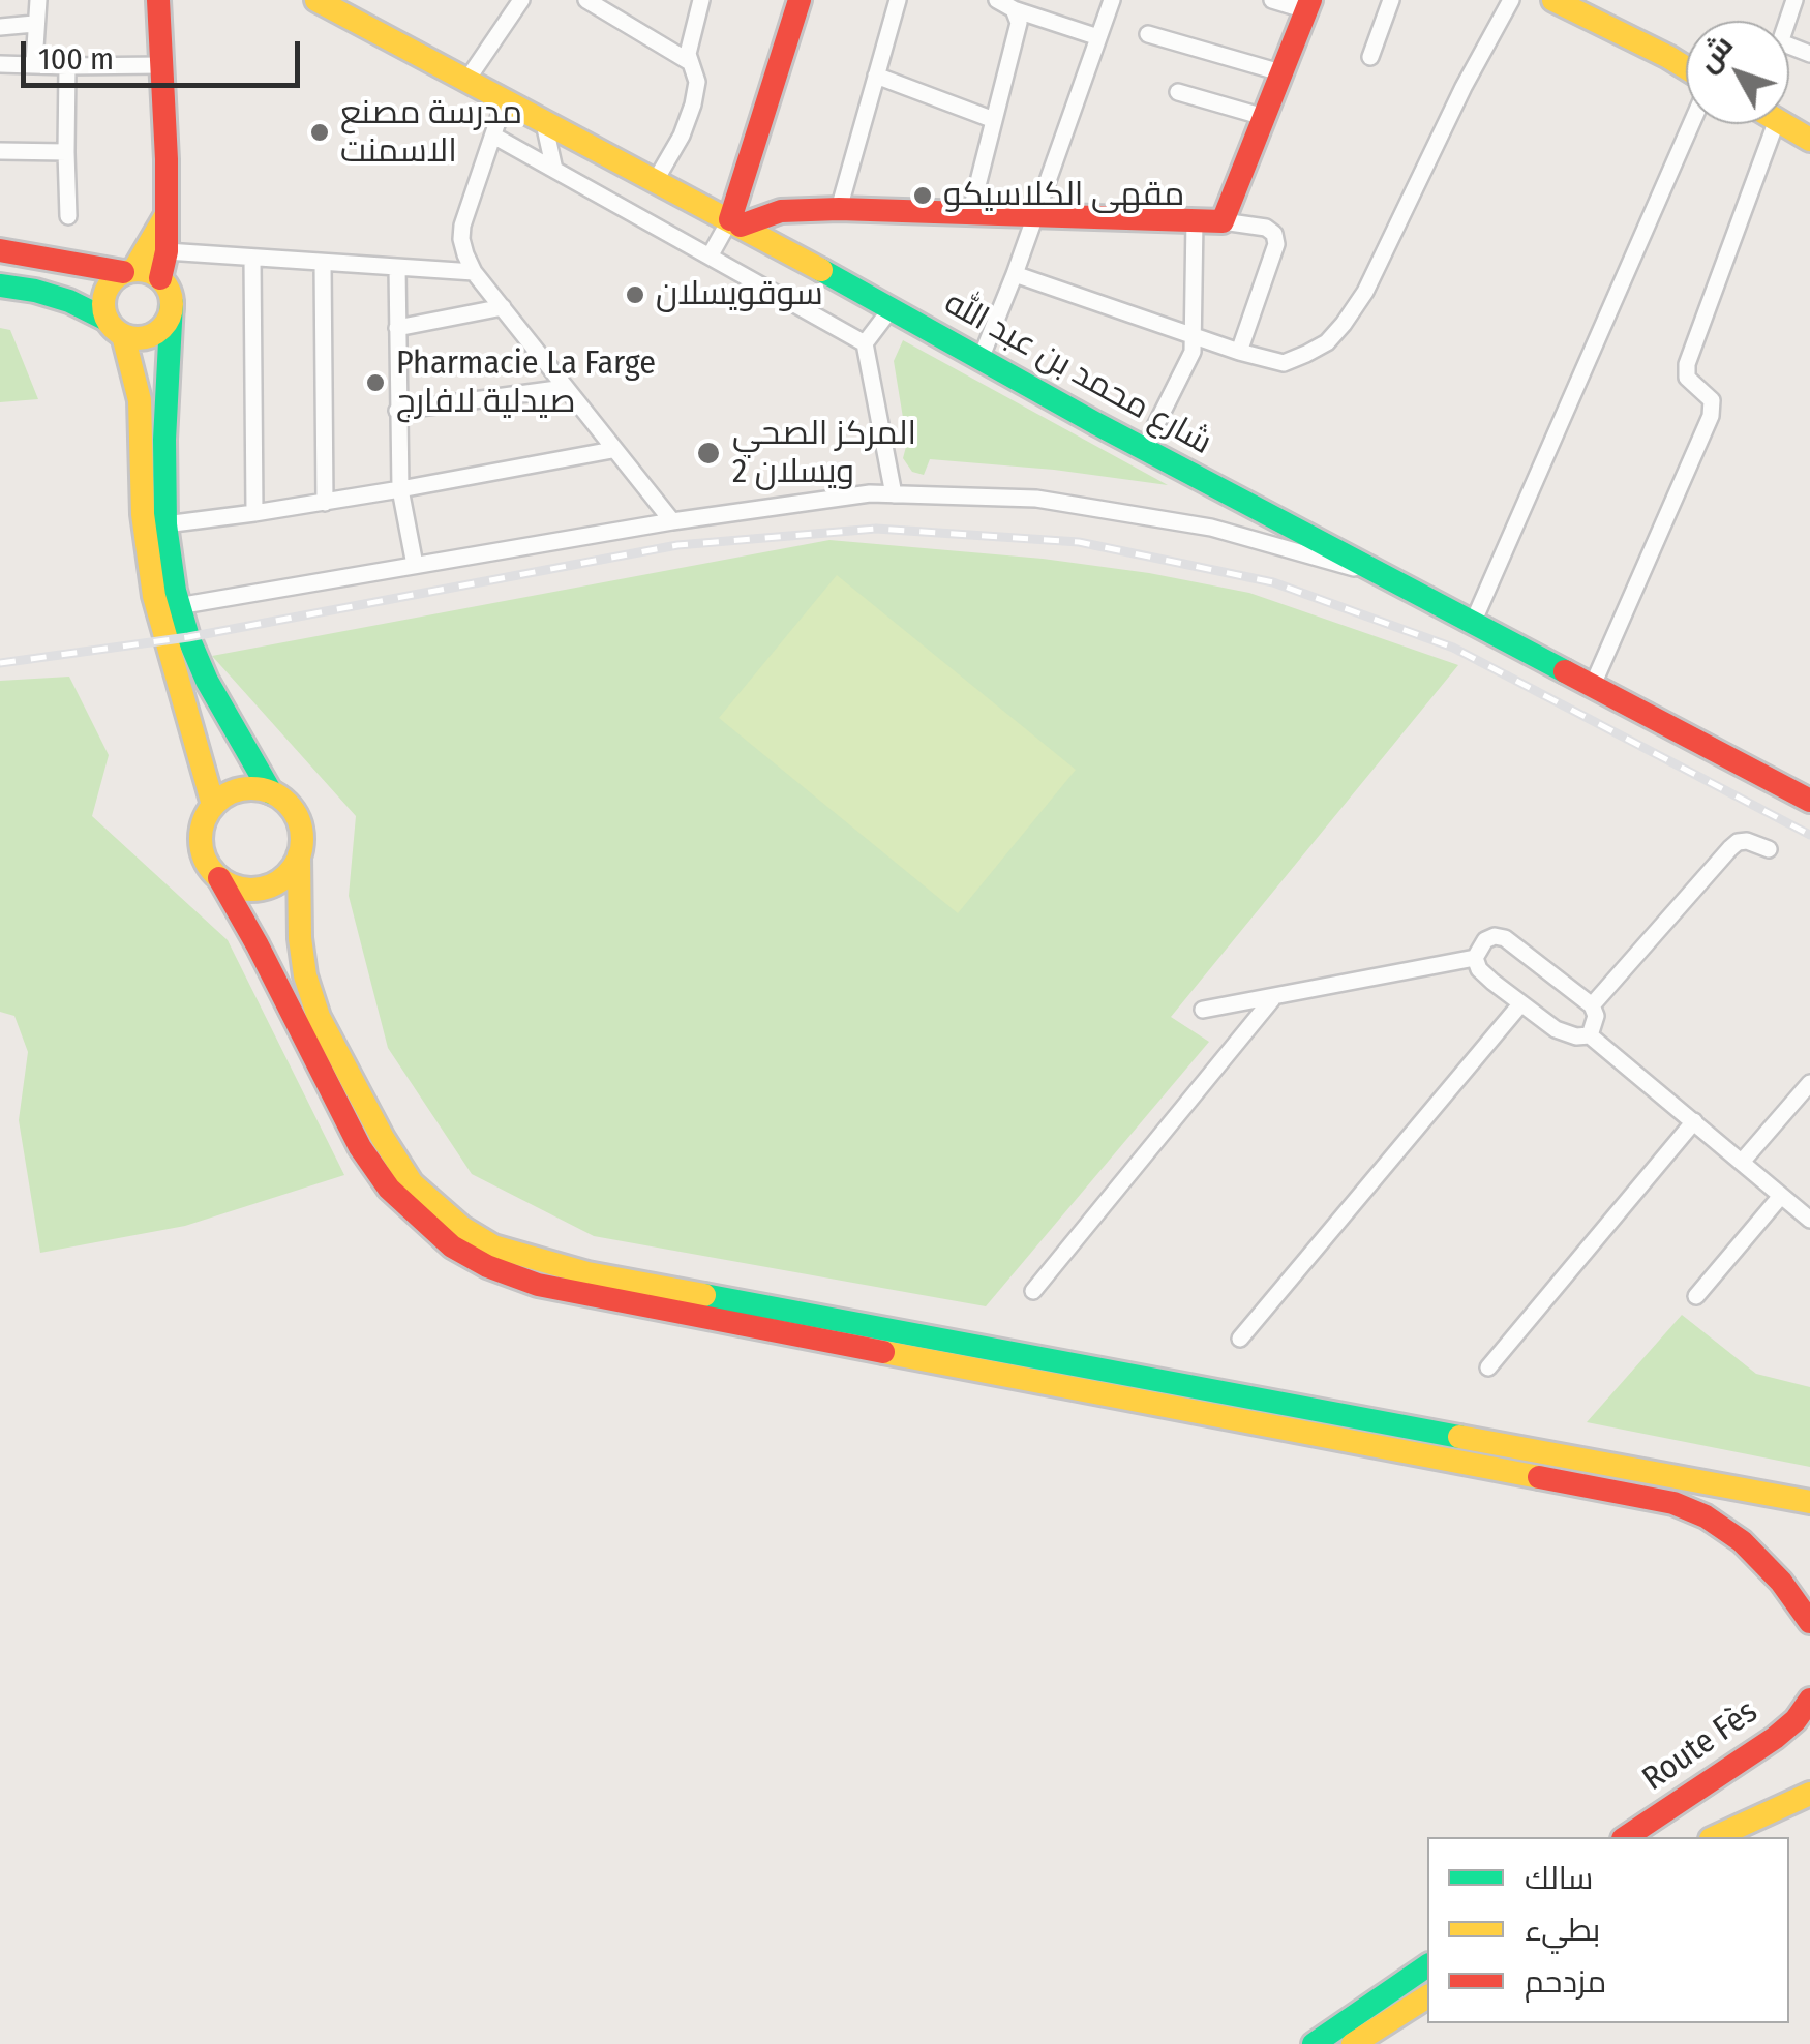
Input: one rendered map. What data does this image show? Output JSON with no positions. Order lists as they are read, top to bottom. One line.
{"streets":{"street":["شارع محمد بن عبد الله","Route Fès"]},"places":["مدرسة مصنع الاسمنت","مقهى الكلاسيكو","سوقويسلان","Pharmacie La Farge صيدلية لافارج","المركز الصحي ويسلان 2"],"legend":["سالك","بطيء","مزدحم"],"scale_bar":"100 m","north":"top left"}
